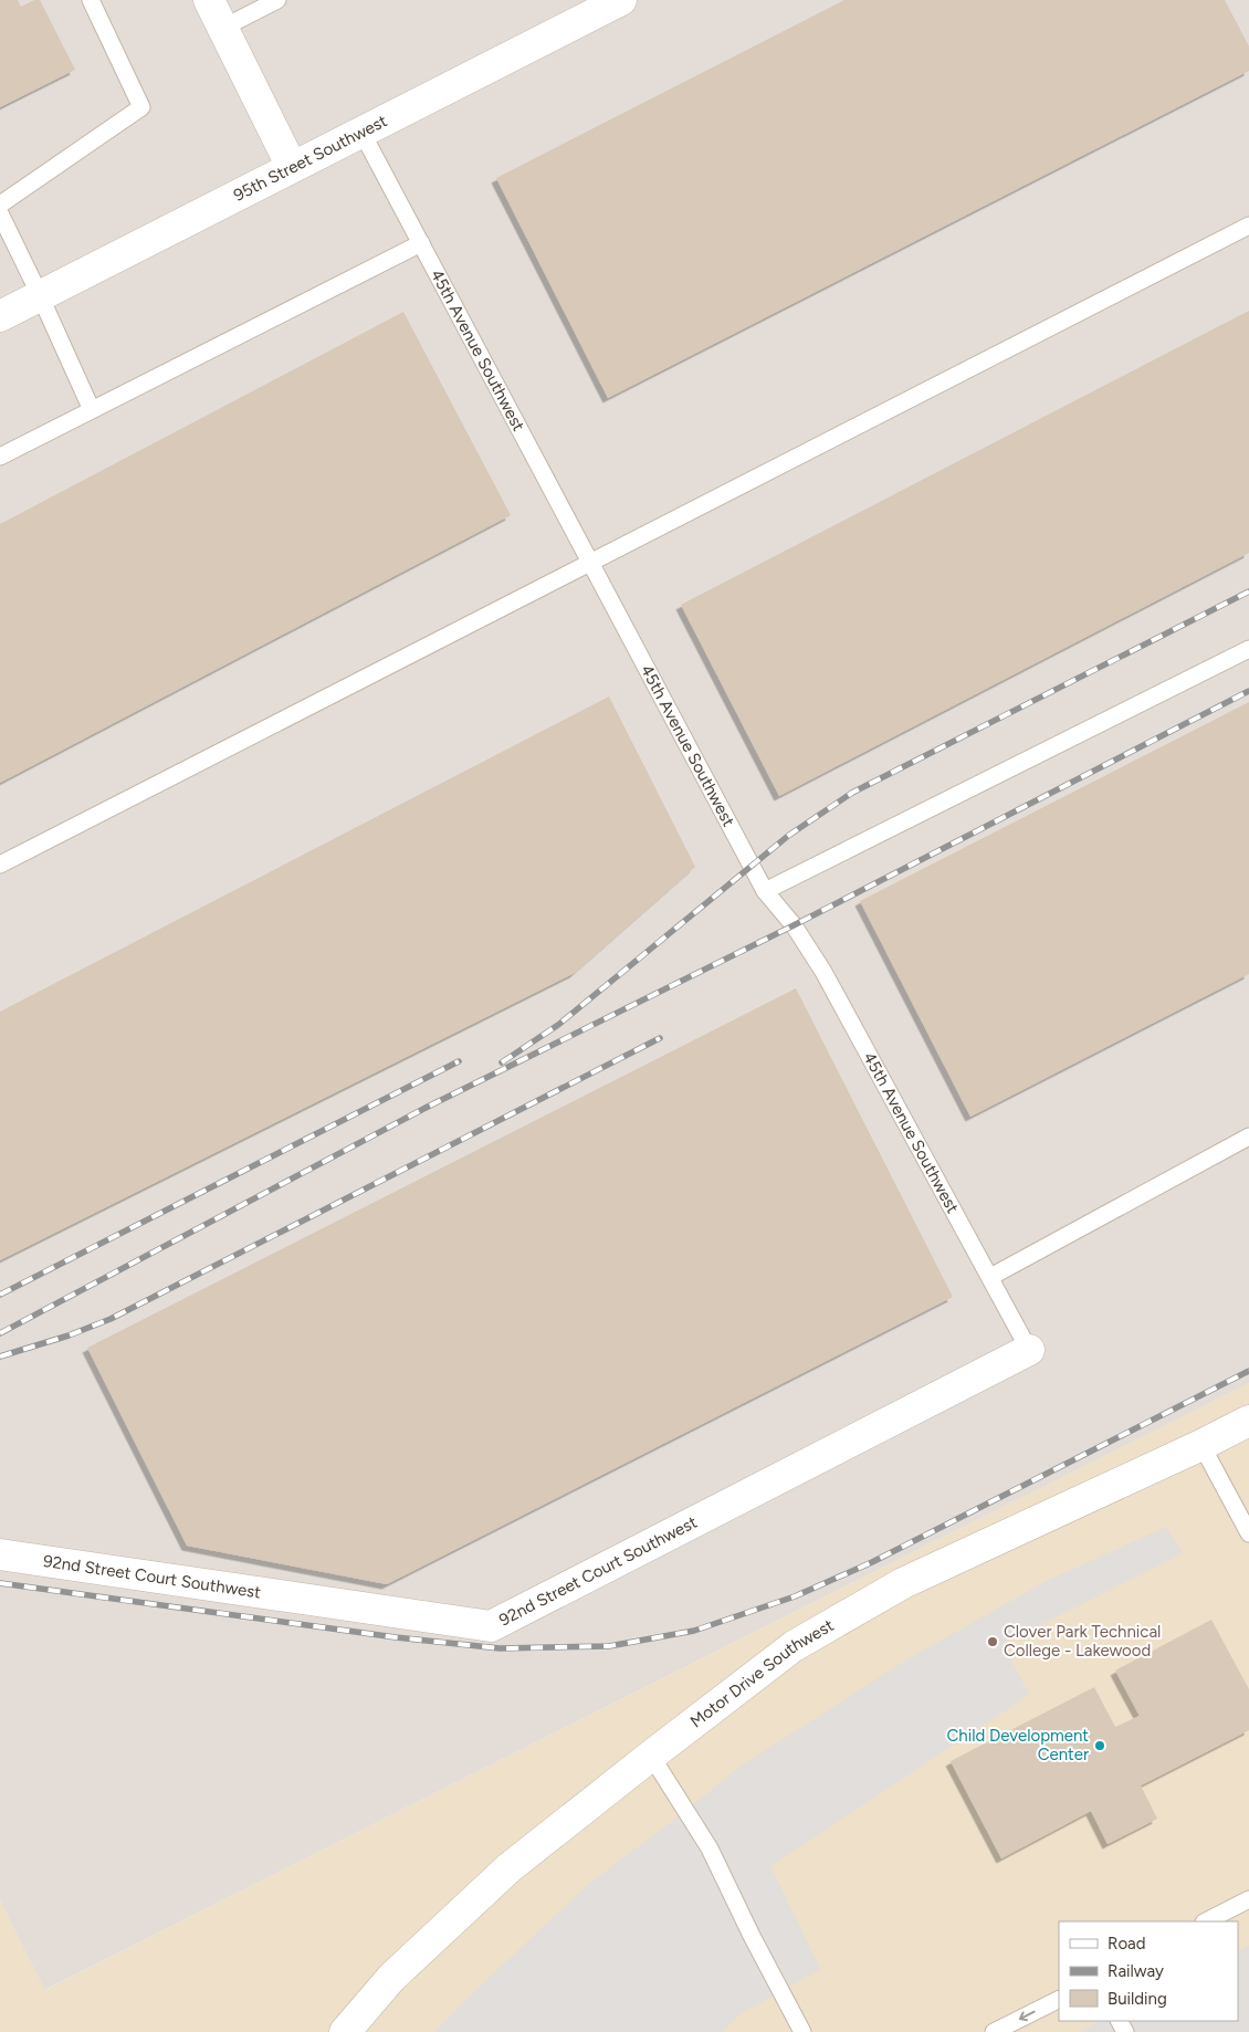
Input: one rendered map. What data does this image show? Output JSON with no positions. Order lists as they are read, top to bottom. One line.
{"streets":{"street":["95th Street Southwest","92nd Street Court Southwest","Motor Drive Southwest"],"lane":["45th Avenue Southwest"]},"crossings":[["95th Street Southwest","45th Avenue Southwest"],["45th Avenue Southwest","92nd Street Court Southwest"]],"places":["Clover Park Technical College - Lakewood","Child Development Center"],"legend":["Road","Railway","Building"]}
